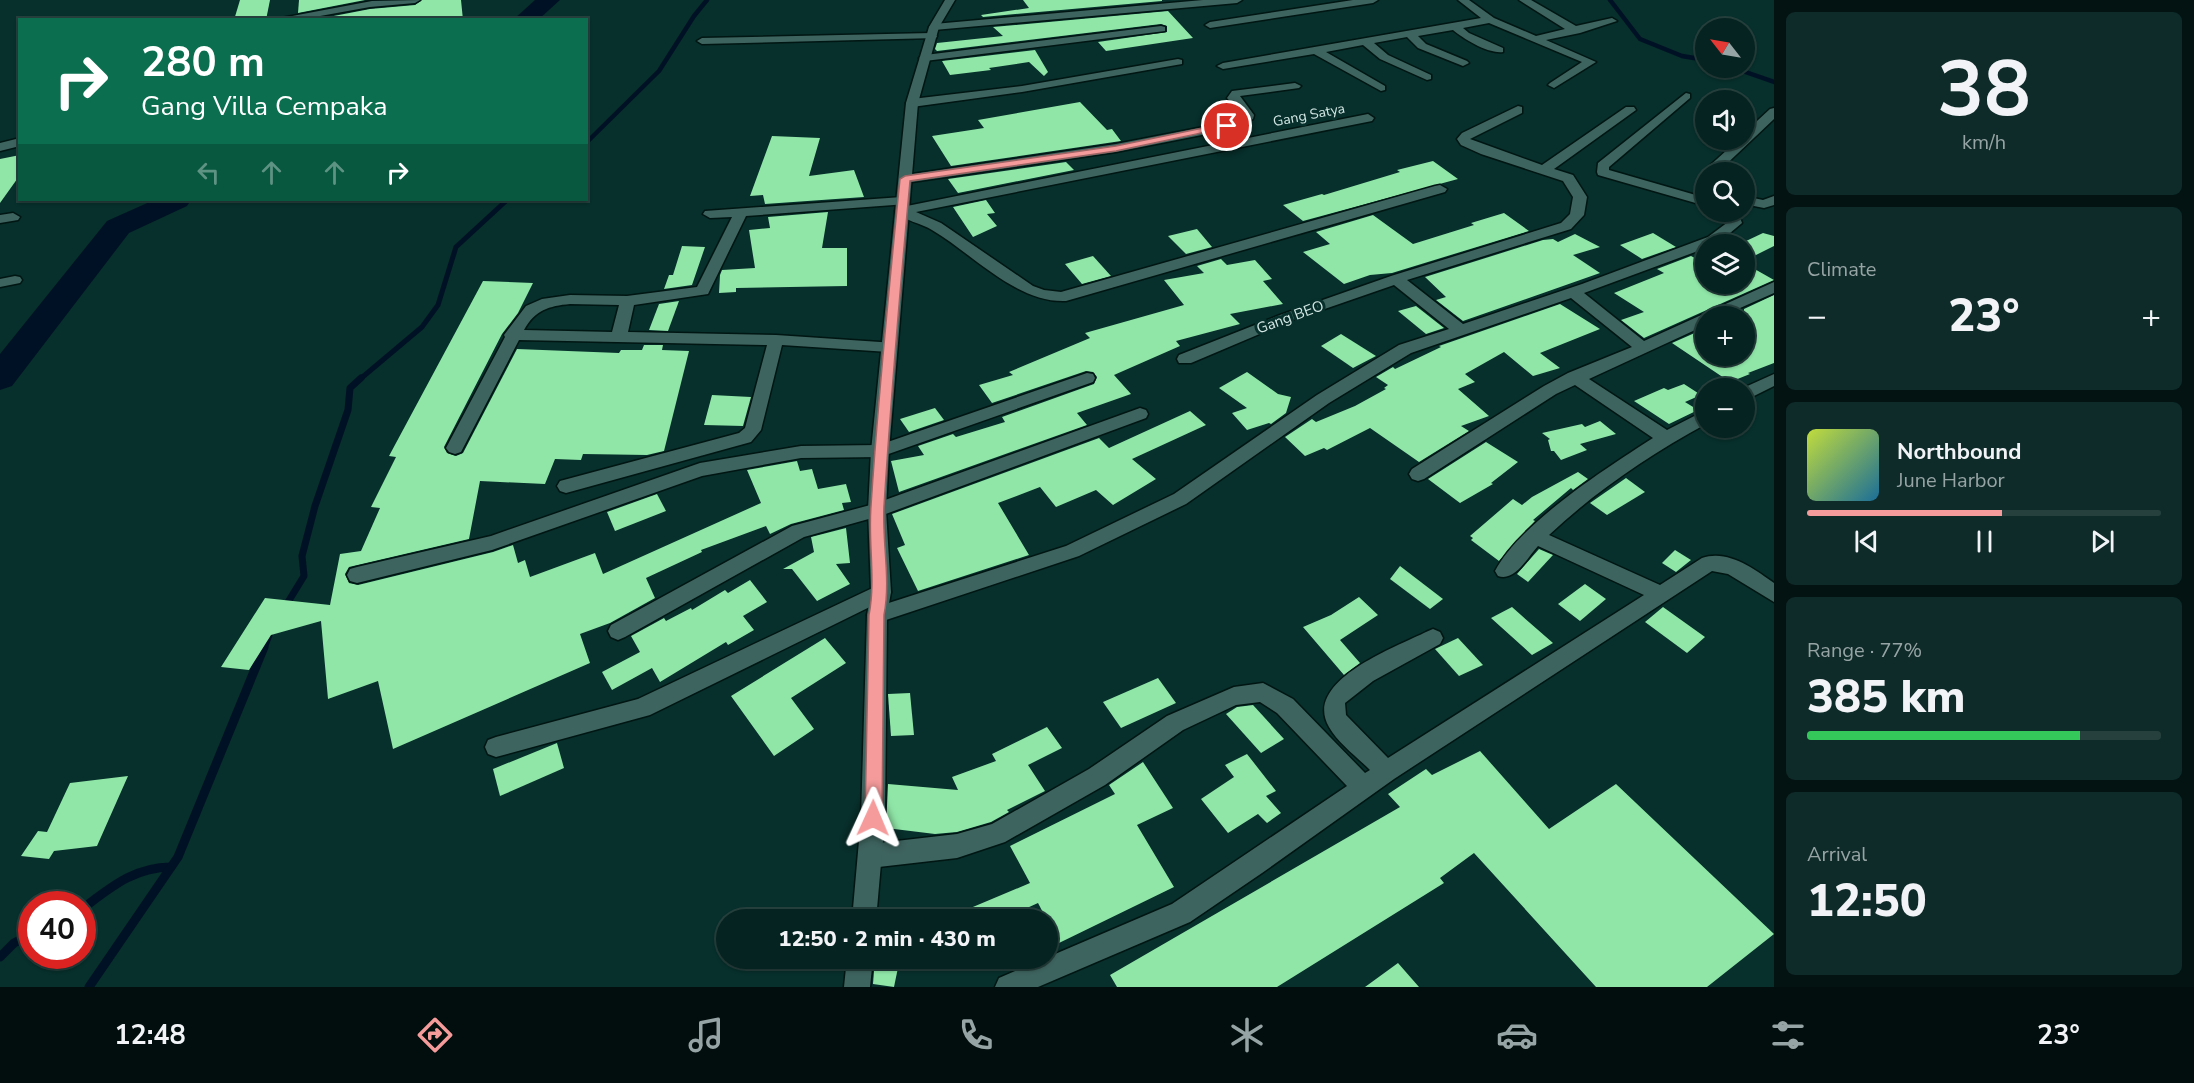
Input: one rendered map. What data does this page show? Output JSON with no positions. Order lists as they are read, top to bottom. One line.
{"streets":{"street":["Gang Satya","Gang BEO"]},"north":"top left","page":{"tile":[["38","km/h"],"Climate",["Range · 77%","385 km"],["Arrival","12:50"]],"map_buttons":["+","−"],"turn":["280 m","Gang Villa Cempaka"],"heat":["−","23°","+"],"song":["Northbound","June Harbor"],"limit":"40","trip":"12:50 · 2 min · 430 m","tabs":["12:48","23°"]}}
